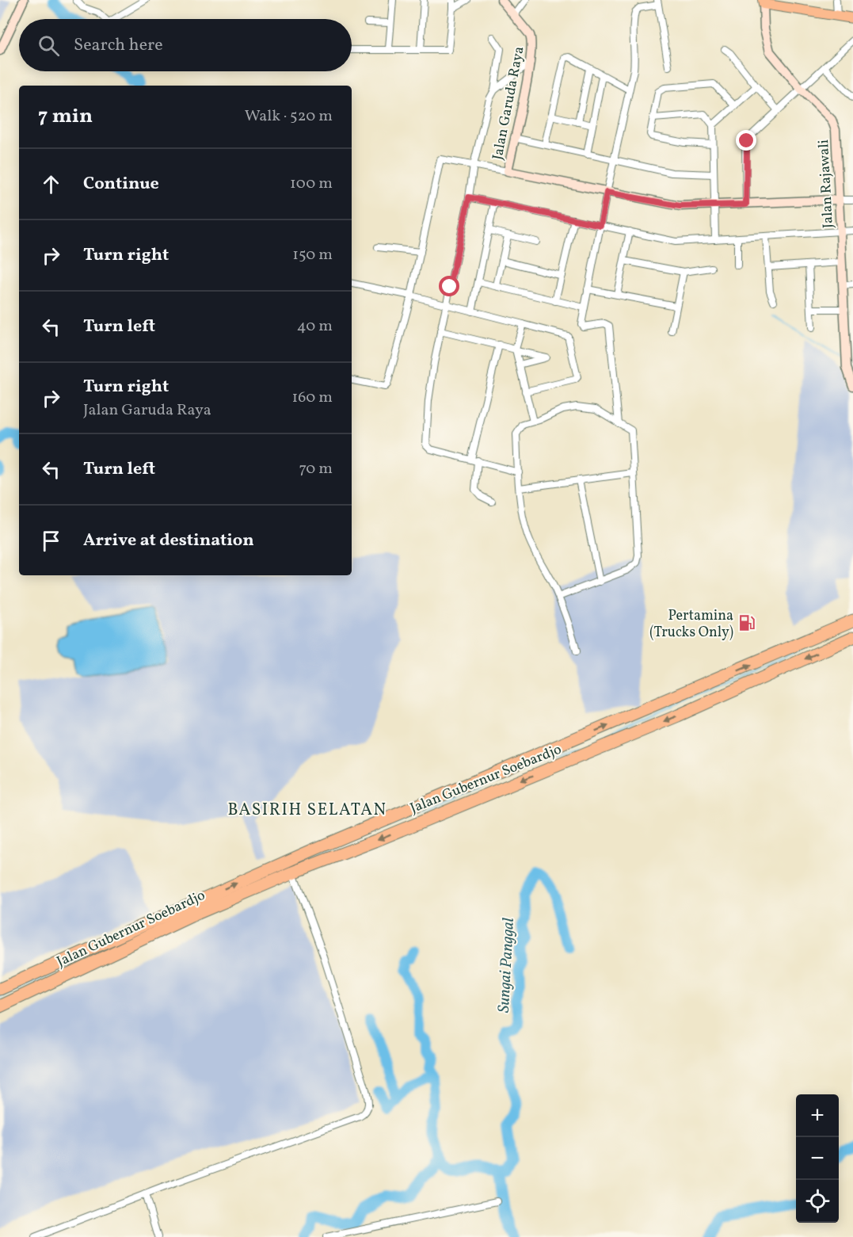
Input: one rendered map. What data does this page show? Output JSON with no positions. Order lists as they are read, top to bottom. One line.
{"streets":{"highway":["Jalan Gubernur Soebardjo"],"street":["Jalan Garuda Raya","Jalan Rajawali"]},"crossings":[["Jalan Garuda Raya","Jalan Rajawali"]],"districts":["BASIRIH SELATAN"],"water":["Sungai Panggal"],"places":{"fuel station":["Pertamina (Trucks Only)"]},"page":{"search":"Search here","heading":["7 min","Walk · 520 m"],"list":[["Continue","100 m"],["Turn right","150 m"],["Turn left","40 m"],["Turn right","Jalan Garuda Raya","160 m"],["Turn left","70 m"],"Arrive at destination"],"map_buttons":["+","−"]}}
